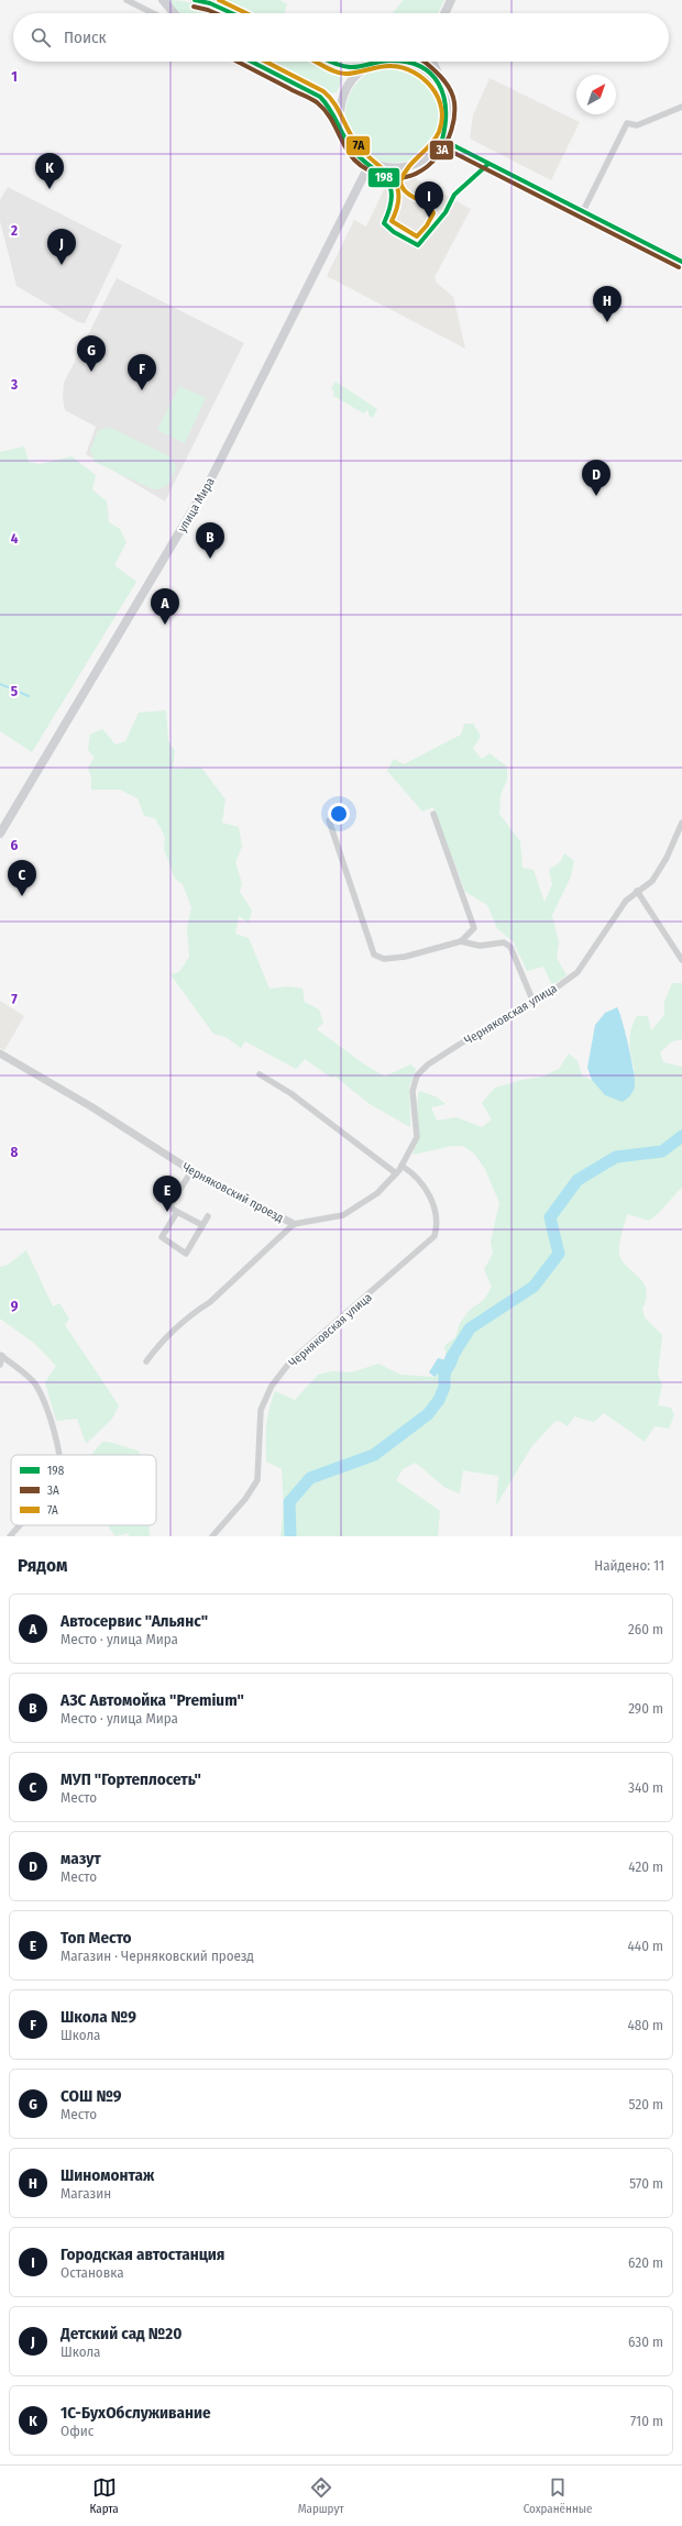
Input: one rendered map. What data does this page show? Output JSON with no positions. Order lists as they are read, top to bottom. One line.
{"streets":{"main road":["улица Мира"],"street":["Черняковская улица","Черняковский проезд"]},"crossings":[["Черняковская улица","Черняковский проезд"]],"lines":["transit line 198","transit line 7А","transit line 3А"],"legend":["198","3А","7А"],"north":"top right","page":{"search":"Поиск","pins":["K","I","J","H","G","F","D","B","A","C","E"],"heading":["Рядом","Найдено: 11"],"list":[{"mark":"A","name":"Автосервис \"Альянс\"","note":"Место · улица Мира","value":"260 m"},{"mark":"B","name":"АЗС Автомойка \"Premium\"","note":"Место · улица Мира","value":"290 m"},{"mark":"C","name":"МУП \"Гортеплосеть\"","note":"Место","value":"340 m"},{"mark":"D","name":"мазут","note":"Место","value":"420 m"},{"mark":"E","name":"Топ Место","note":"Магазин · Черняковский проезд","value":"440 m"},{"mark":"F","name":"Школа №9","note":"Школа","value":"480 m"},{"mark":"G","name":"СОШ №9","note":"Место","value":"520 m"},{"mark":"H","name":"Шиномонтаж","note":"Магазин","value":"570 m"},{"mark":"I","name":"Городская автостанция","note":"Остановка","value":"620 m"},{"mark":"J","name":"Детский сад №20","note":"Школа","value":"630 m"},{"mark":"K","name":"1С-БухОбслуживание","note":"Офис","value":"710 m"}],"nav":["Карта","Маршрут","Сохранённые"]},"grid":{"rows":["1","2","3","4","5","6","7","8","9"]}}
